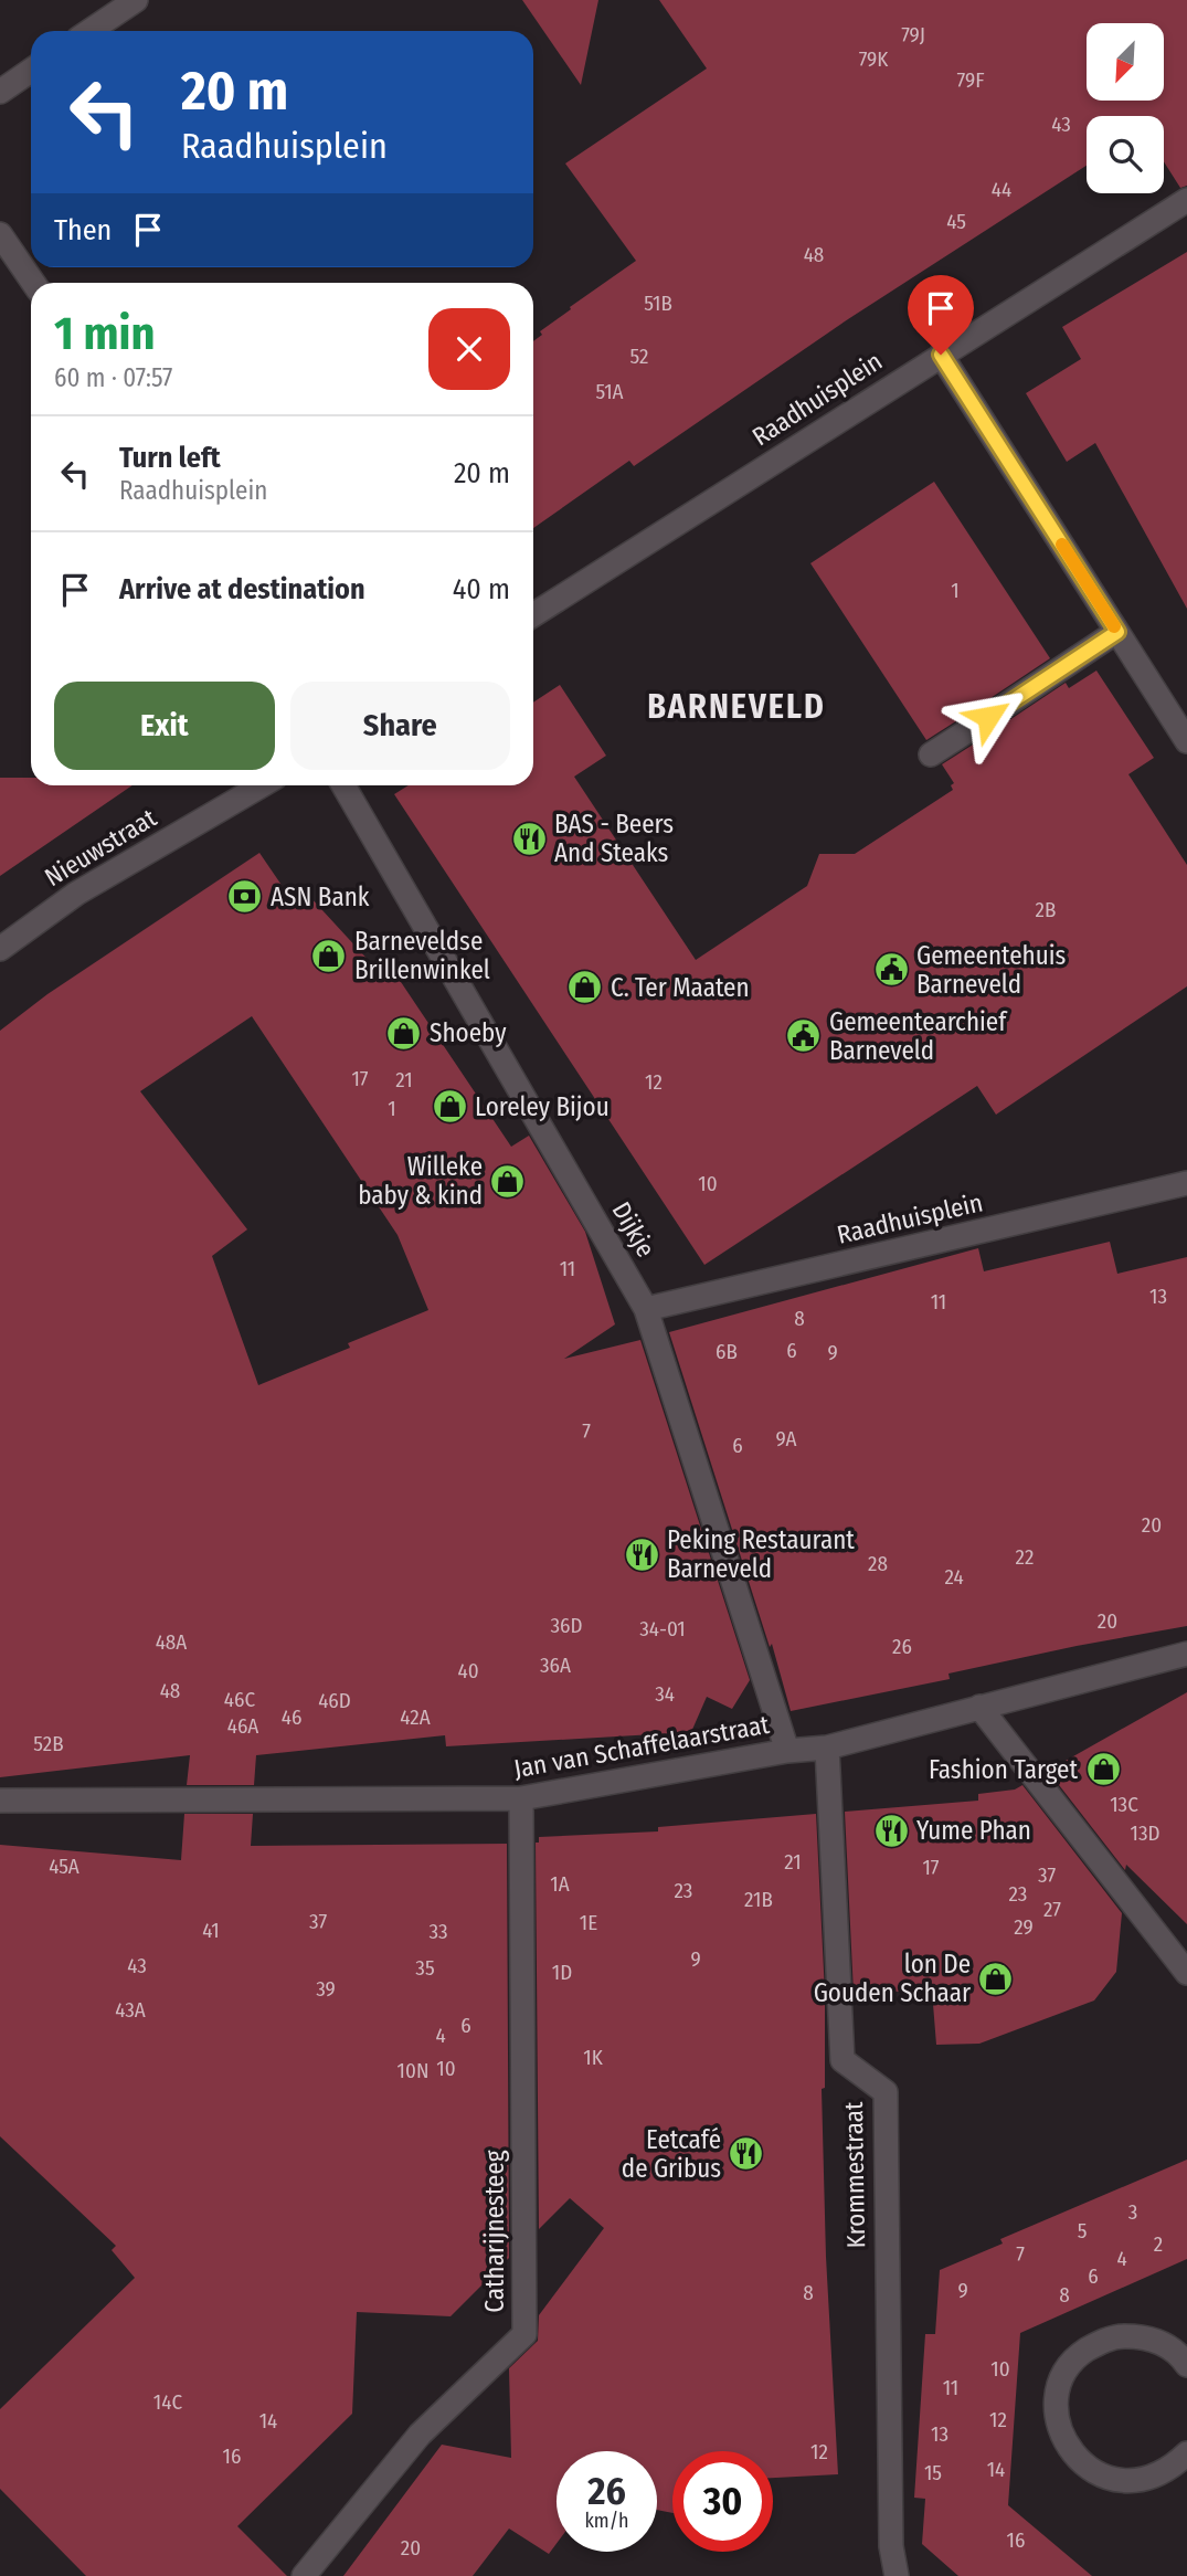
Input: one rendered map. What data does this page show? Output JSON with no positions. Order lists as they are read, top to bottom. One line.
{"streets":{"street":["Raadhuisplein","Nieuwstraat","Dijkje","Jan van Schaffelaarstraat","Krommestraat","Catharijnesteeg"]},"crossings":[["Raadhuisplein","Dijkje"],["Dijkje","Jan van Schaffelaarstraat"],["Jan van Schaffelaarstraat","Krommestraat"],["Jan van Schaffelaarstraat","Catharijnesteeg"]],"districts":["BARNEVELD"],"places":{"restaurant":["BAS - Beers And Steaks","Peking Restaurant Barneveld","Yume Phan","Eetcafé de Gribus"],"bank":["ASN Bank"],"shop":["Barneveldse Brillenwinkel","C. Ter Maaten","Shoeby","Loreley Bijou","Willeke baby & kind","Fashion Target","lon De Gouden Schaar"],"public building":["Gemeentehuis Barneveld","Gemeentearchief Barneveld"]},"house_numbers":["79J","79K","79F","43","44","45","48","51B","52","51A","1","2B","17","21","12","1","10","11","13","11","8","6","6B","9","7","9A","6","20","22","28","24","20","36D","34-01","48A","26","36A","40","48","34","46C","46D","46","42A","46A","52B","13C","13D","21","45A","17","37","1A","23","23","21B","27","37","1E","29","41","33","9","43","35","1D","39","43A","6","4","1K","10","10N","3","5","2","7","4","6","9","8","8","10","11","14C","12","14","13","12","16","14","15","16","20"],"north":"bottom left","page":{"turn":["20 m","Raadhuisplein"],"then":"Then","heading":["1 min","60 m · 07:57"],"list":[{"name":"Turn left","note":"Raadhuisplein","value":"20 m"},{"name":"Arrive at destination","value":"40 m"}],"buttons":["Exit","Share"],"speed":"26 km/h","limit":"30"}}
